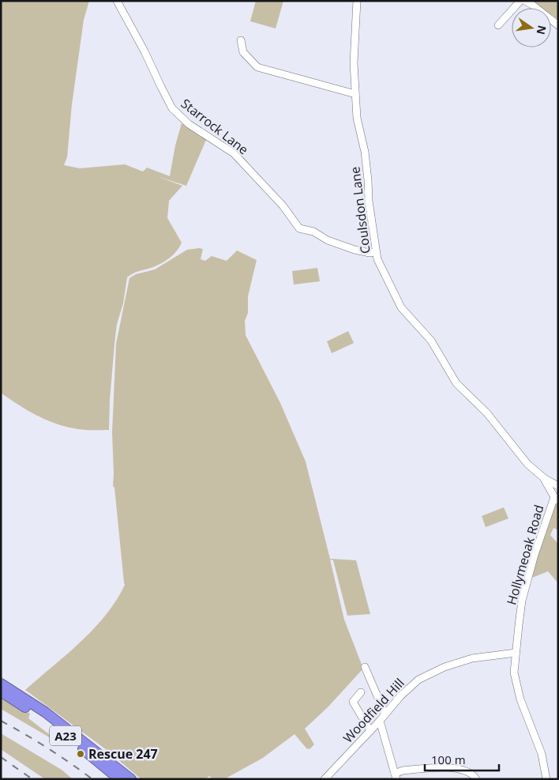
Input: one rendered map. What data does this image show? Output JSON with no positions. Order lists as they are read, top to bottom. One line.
{"streets":{"highway":["A23"],"street":["Starrock Lane","Coulsdon Lane","Hollymeoak Road","Woodfield Hill"]},"crossings":[["Starrock Lane","Coulsdon Lane"],["Coulsdon Lane","Hollymeoak Road"],["Hollymeoak Road","Woodfield Hill"]],"places":["Rescue 247"],"scale_bar":"100 m","north":"right"}
